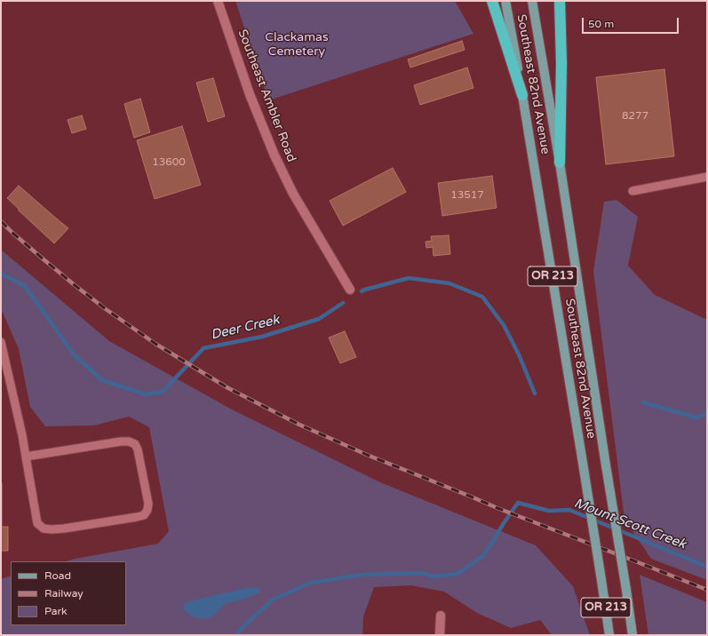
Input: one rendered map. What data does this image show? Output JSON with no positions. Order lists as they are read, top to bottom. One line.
{"streets":{"main road":["Southeast 82nd Avenue","OR 213"],"street":["Southeast Ambler Road"]},"water":["Deer Creek","Mount Scott Creek"],"parks":["Clackamas Cemetery"],"house_numbers":["8277","13600","13517"],"legend":["Road","Railway","Park"],"scale_bar":"50 m"}
